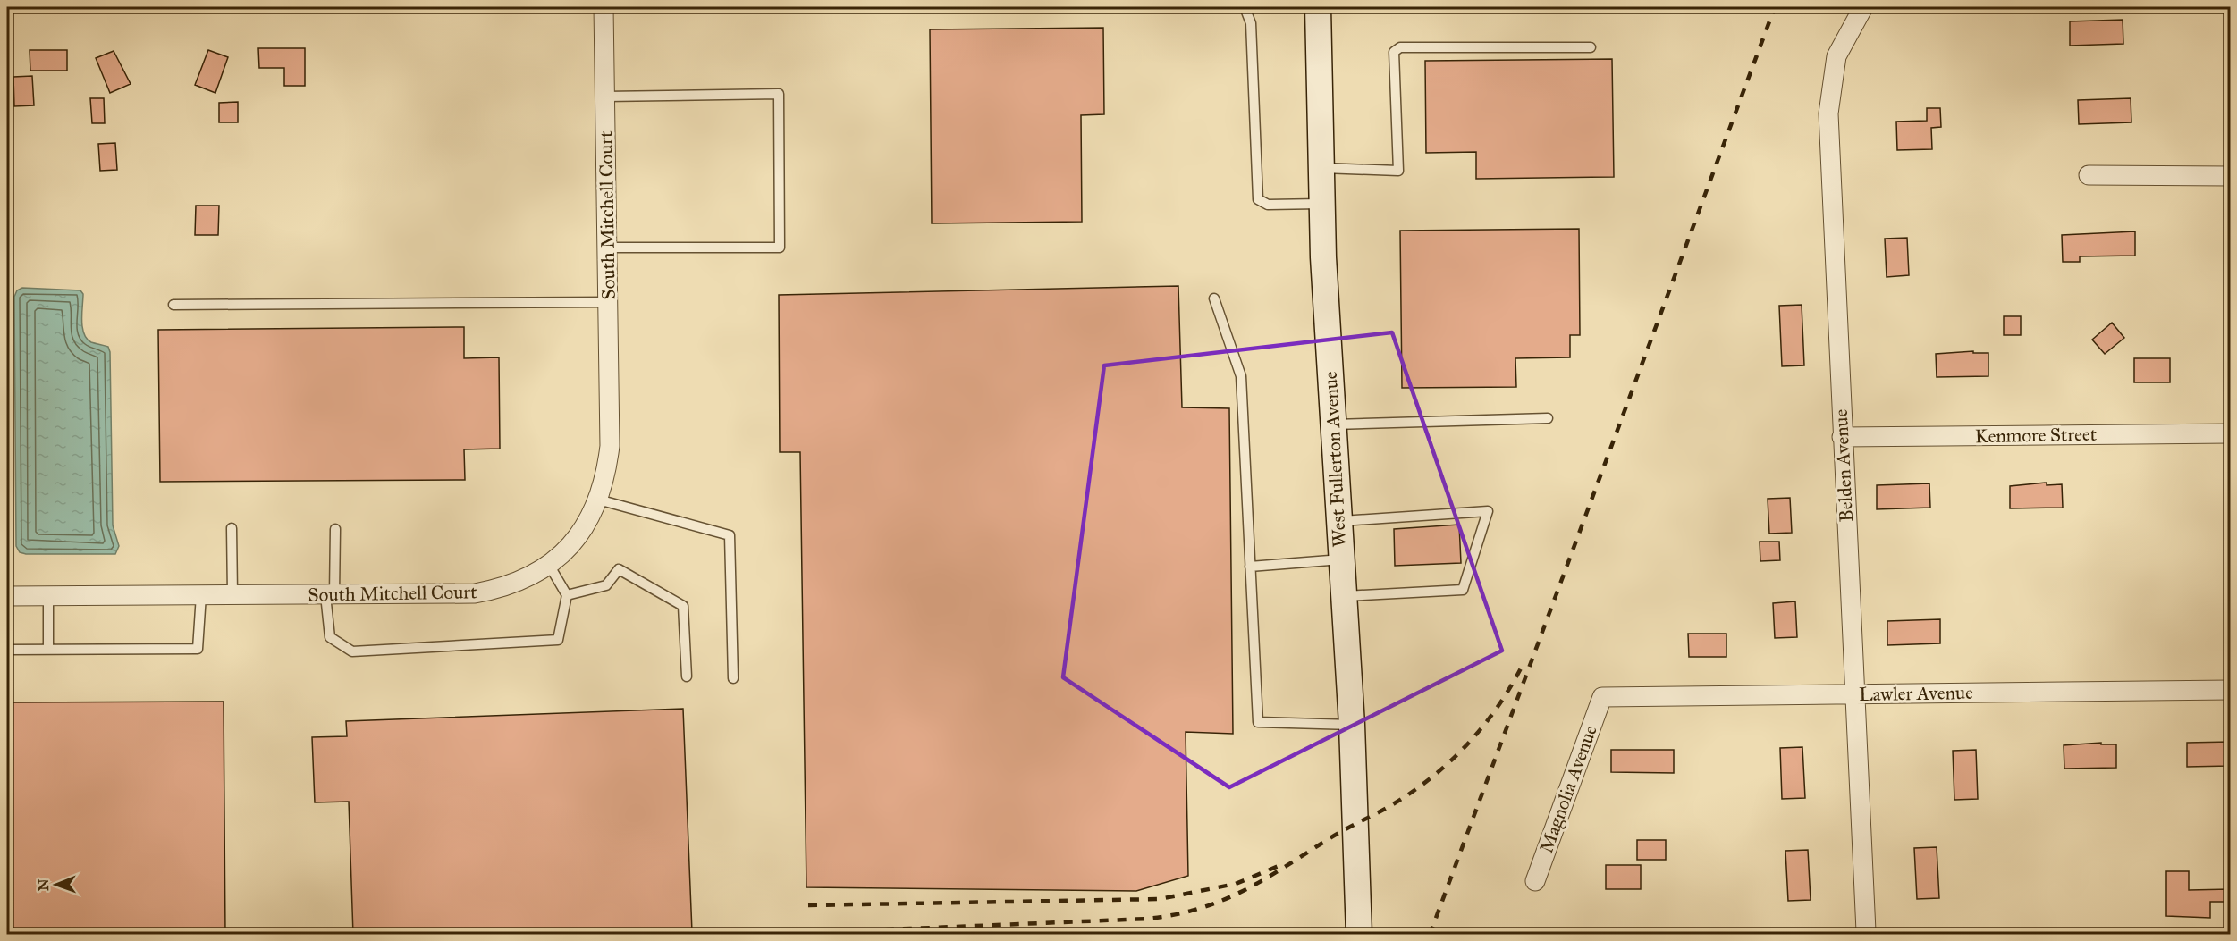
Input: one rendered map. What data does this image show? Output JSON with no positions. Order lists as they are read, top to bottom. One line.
{"streets":{"street":["South Mitchell Court","Kenmore Street","West Fullerton Avenue","Belden Avenue","Lawler Avenue","Magnolia Avenue"]},"crossings":[["Kenmore Street","Belden Avenue"],["Belden Avenue","Lawler Avenue"],["Lawler Avenue","Magnolia Avenue"]],"north":"left"}
